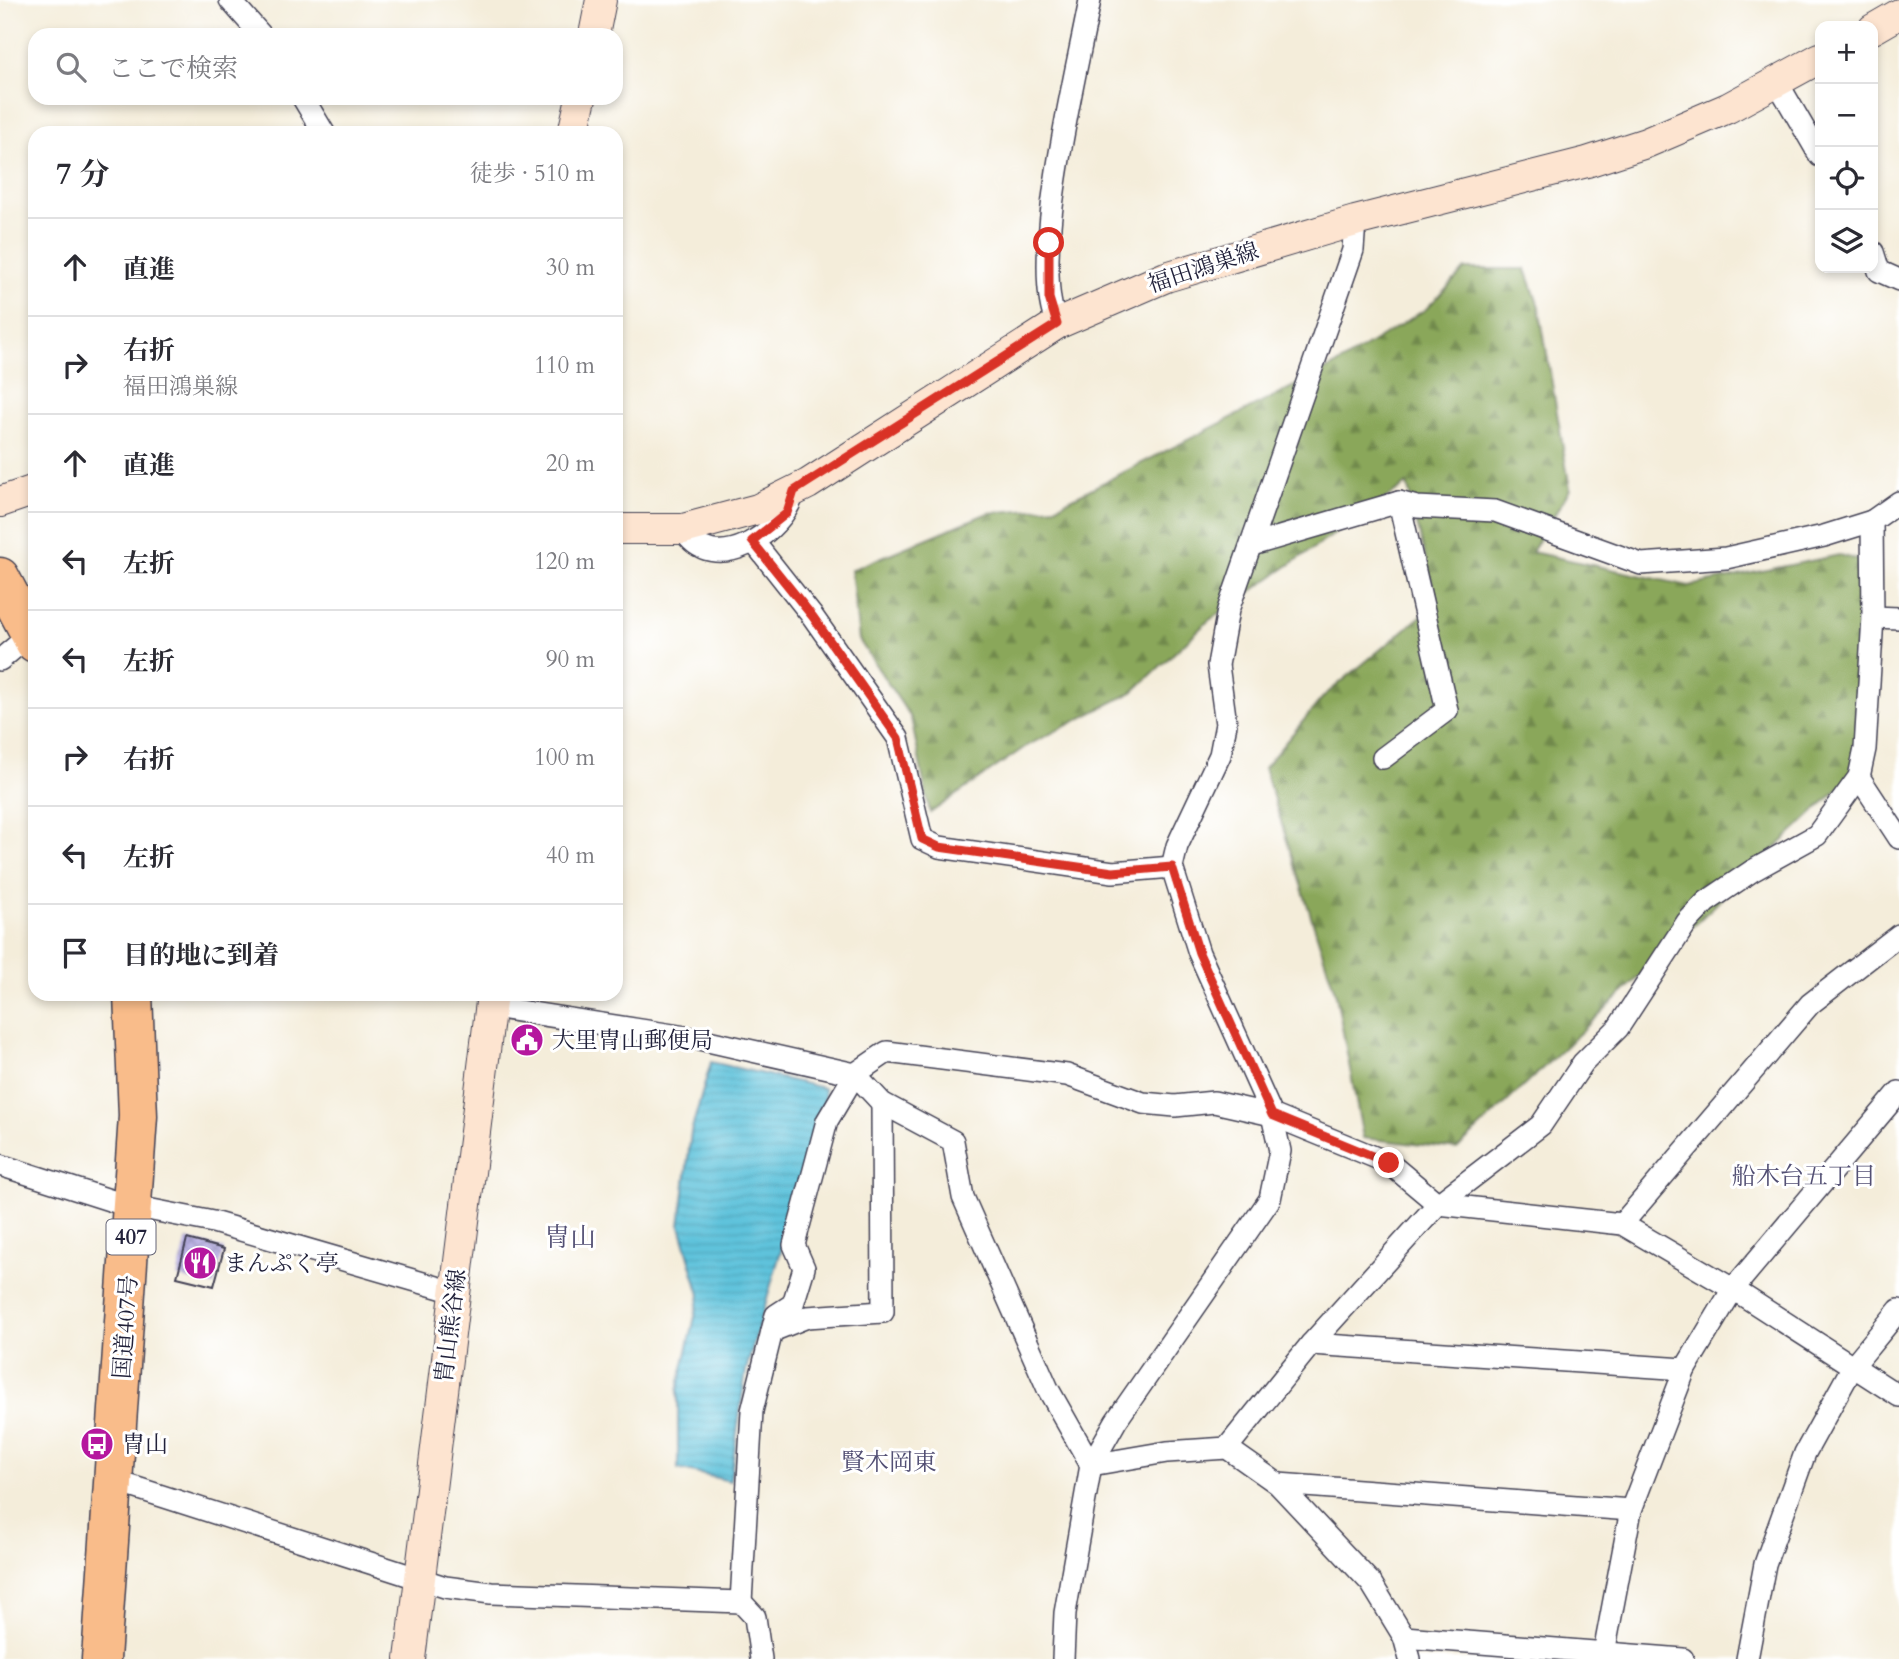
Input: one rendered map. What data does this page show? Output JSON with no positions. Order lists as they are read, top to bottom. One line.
{"streets":{"highway":["407","国道407号"],"main road":["福田鴻巣線","胄山熊谷線"]},"districts":["船木台五丁目","冑山","賢木岡東"],"places":{"public building":["大里冑山郵便局"],"restaurant":["まんぷく亭"],"bus stop":["冑山"]},"page":{"map_buttons":["+","−"],"search":"ここで検索","heading":["7 分","徒歩 · 510 m"],"list":[["直進","30 m"],["右折","福田鴻巣線","110 m"],["直進","20 m"],["左折","120 m"],["左折","90 m"],["右折","100 m"],["左折","40 m"],"目的地に到着"]}}
